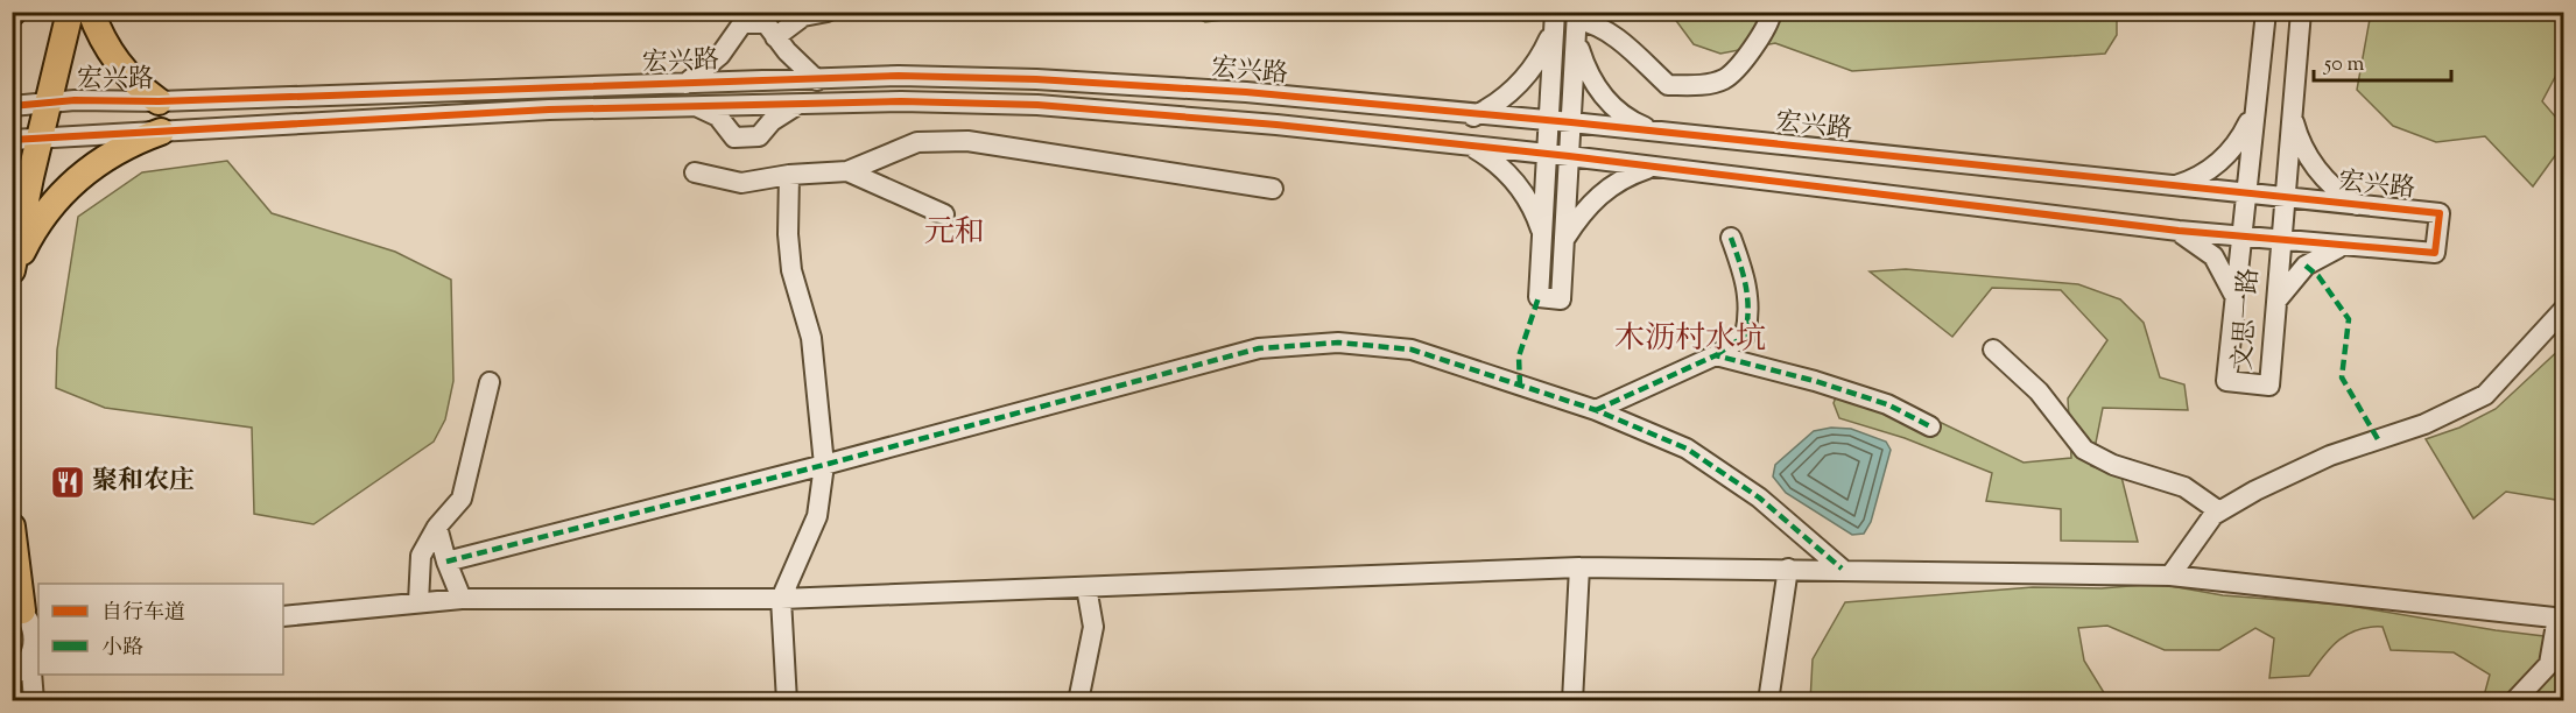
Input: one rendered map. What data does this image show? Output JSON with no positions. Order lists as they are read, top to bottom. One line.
{"streets":{"street":["宏兴路","文思一路"]},"crossings":[["宏兴路","文思一路"]],"districts":["元和","木沥村水坑"],"places":{"restaurant":["聚和农庄"]},"legend":["自行车道","小路"],"scale_bar":"50 m"}
